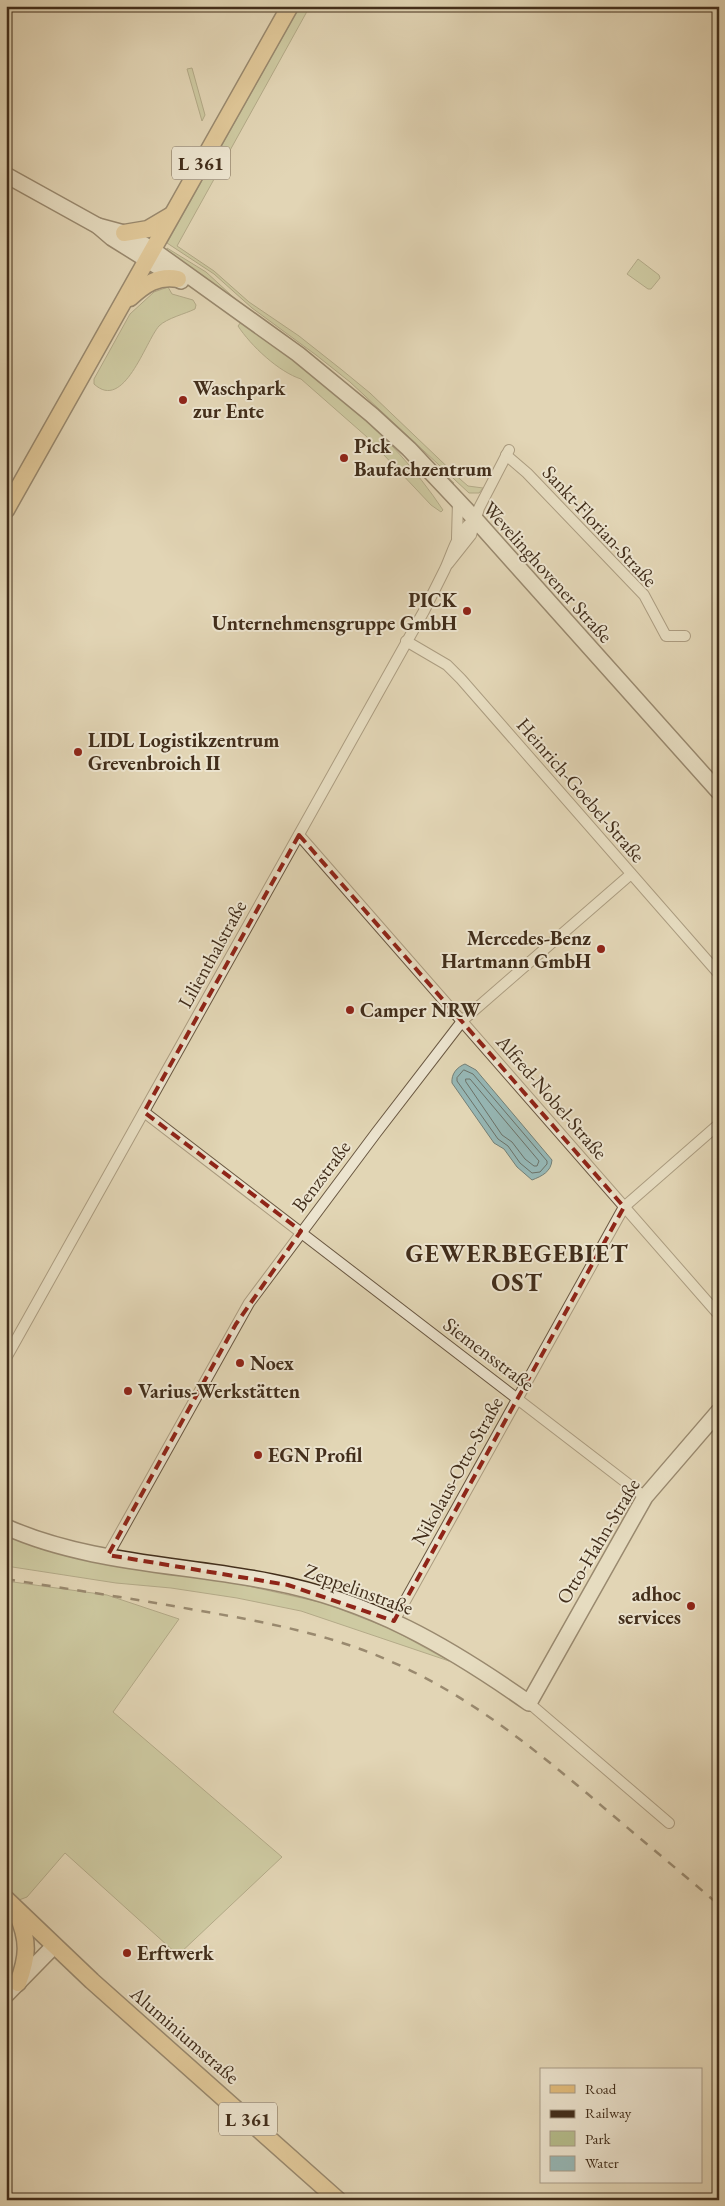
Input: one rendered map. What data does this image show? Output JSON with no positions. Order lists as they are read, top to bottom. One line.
{"streets":{"main road":["L 361","Aluminiumstraße"],"street":["Sankt-Florian-Straße","Wevelinghovener Straße","Heinrich-Goebel-Straße","Lilienthalstraße","Alfred-Nobel-Straße","Benzstraße","Siemensstraße","Nikolaus-Otto-Straße","Otto-Hahn-Straße","Zeppelinstraße"]},"crossings":[["L 361","Wevelinghovener Straße"],["Sankt-Florian-Straße","Lilienthalstraße"],["Wevelinghovener Straße","Lilienthalstraße"],["Heinrich-Goebel-Straße","Lilienthalstraße"],["Heinrich-Goebel-Straße","Benzstraße"],["Lilienthalstraße","Alfred-Nobel-Straße"],["Lilienthalstraße","Siemensstraße"],["Alfred-Nobel-Straße","Benzstraße"],["Alfred-Nobel-Straße","Nikolaus-Otto-Straße"],["Benzstraße","Siemensstraße"],["Benzstraße","Zeppelinstraße"],["Siemensstraße","Nikolaus-Otto-Straße"],["Siemensstraße","Otto-Hahn-Straße"],["Nikolaus-Otto-Straße","Zeppelinstraße"],["Otto-Hahn-Straße","Zeppelinstraße"]],"districts":["GEWERBEGEBIET OST"],"places":["Waschpark zur Ente","Pick Baufachzentrum","PICK Unternehmensgruppe GmbH","LIDL Logistikzentrum Grevenbroich II","Mercedes-Benz Hartmann GmbH","Camper NRW","Noex","Varius-Werkstätten","EGN Profil","adhoc services","Erftwerk"],"legend":["Road","Railway","Park","Water"]}
